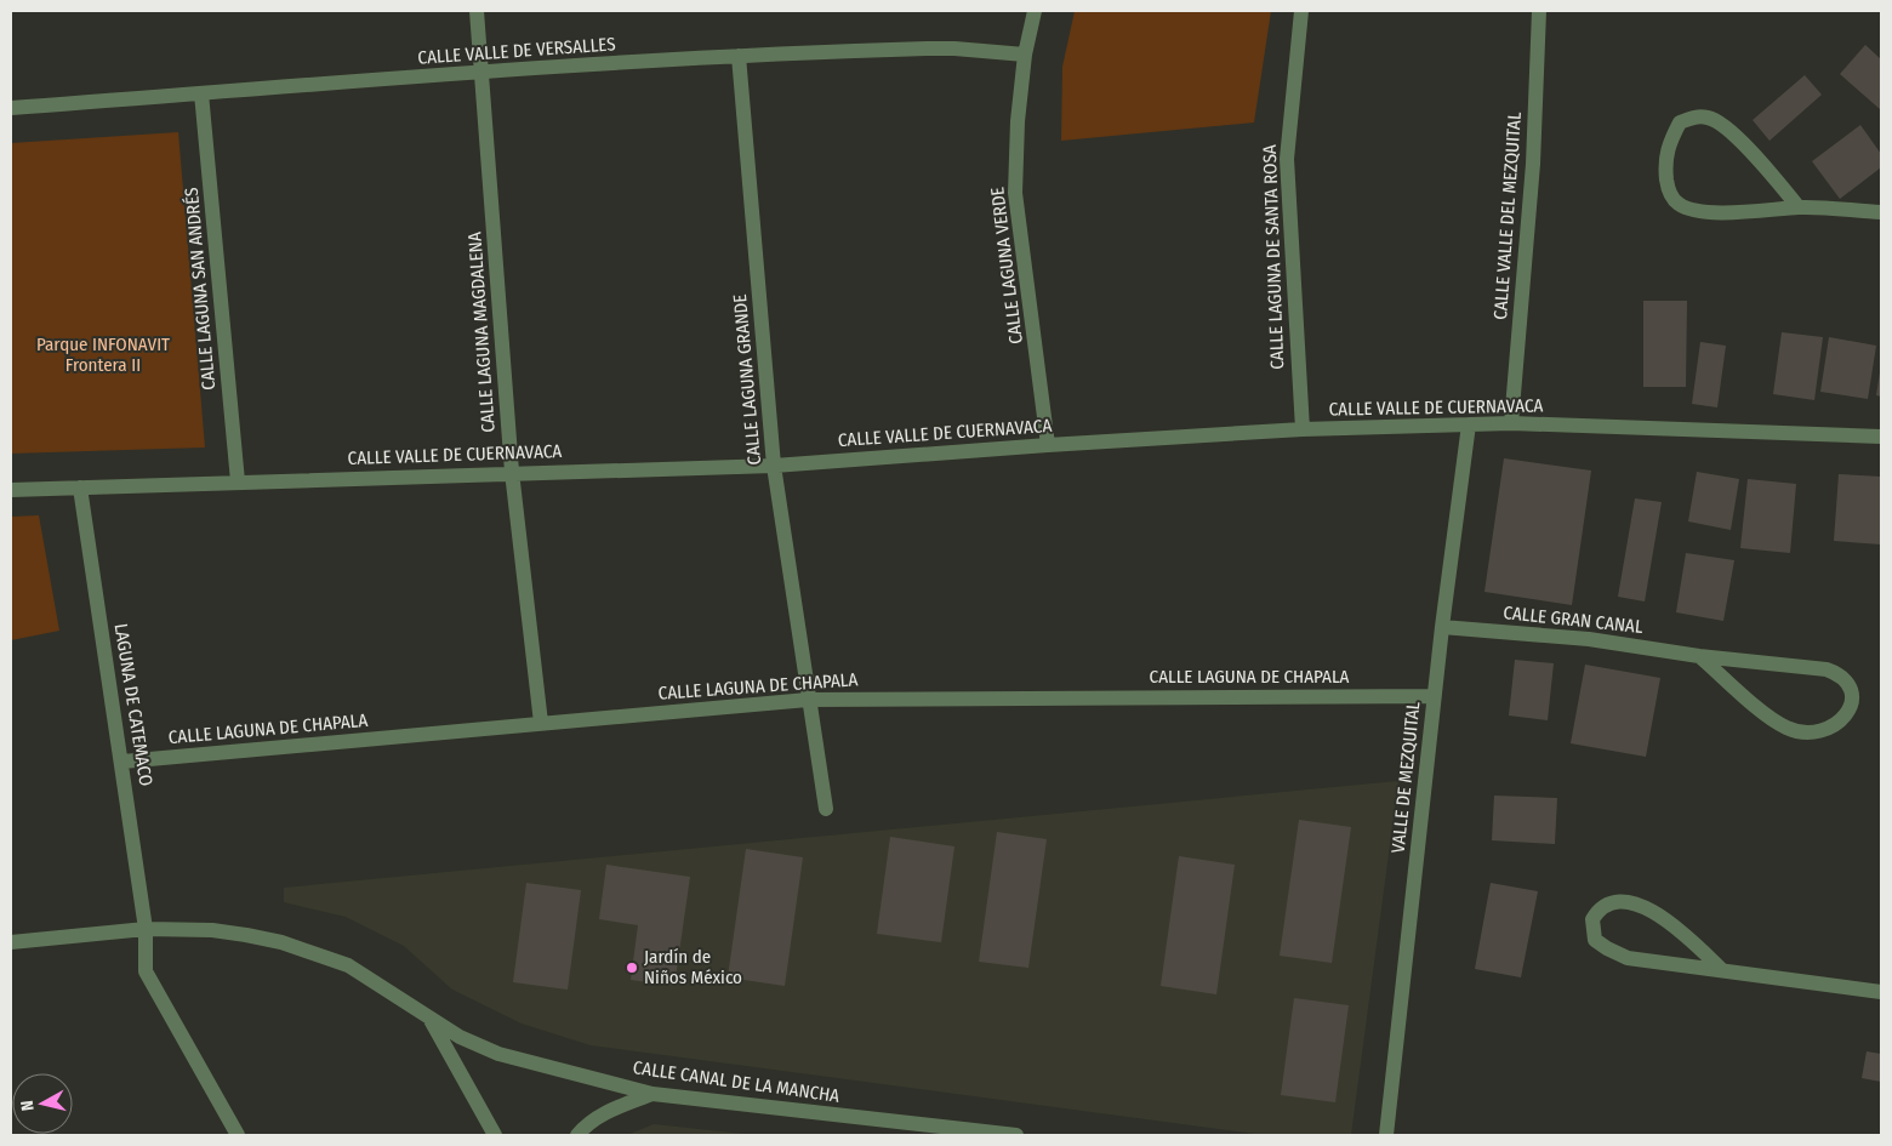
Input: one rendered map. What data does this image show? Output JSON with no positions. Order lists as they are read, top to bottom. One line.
{"streets":{"street":["CALLE VALLE DE VERSALLES","CALLE VALLE DEL MEZQUITAL","CALLE LAGUNA DE SANTA ROSA","CALLE LAGUNA VERDE","CALLE LAGUNA SAN ANDRÉS","CALLE LAGUNA MAGDALENA","CALLE LAGUNA GRANDE","CALLE VALLE DE CUERNAVACA","CALLE GRAN CANAL","CALLE LAGUNA DE CHAPALA","LAGUNA DE CATEMACO","VALLE DE MEZQUITAL","CALLE CANAL DE LA MANCHA"]},"crossings":[["CALLE VALLE DE VERSALLES","CALLE LAGUNA VERDE"],["CALLE VALLE DE VERSALLES","CALLE LAGUNA SAN ANDRÉS"],["CALLE VALLE DE VERSALLES","CALLE LAGUNA MAGDALENA"],["CALLE VALLE DE VERSALLES","CALLE LAGUNA GRANDE"],["CALLE VALLE DEL MEZQUITAL","CALLE VALLE DE CUERNAVACA"],["CALLE LAGUNA DE SANTA ROSA","CALLE VALLE DE CUERNAVACA"],["CALLE LAGUNA VERDE","CALLE VALLE DE CUERNAVACA"],["CALLE LAGUNA SAN ANDRÉS","CALLE VALLE DE CUERNAVACA"],["CALLE LAGUNA MAGDALENA","CALLE VALLE DE CUERNAVACA"],["CALLE LAGUNA MAGDALENA","CALLE LAGUNA DE CHAPALA"],["CALLE LAGUNA GRANDE","CALLE VALLE DE CUERNAVACA"],["CALLE LAGUNA GRANDE","CALLE LAGUNA DE CHAPALA"],["CALLE VALLE DE CUERNAVACA","LAGUNA DE CATEMACO"],["CALLE VALLE DE CUERNAVACA","VALLE DE MEZQUITAL"],["CALLE GRAN CANAL","VALLE DE MEZQUITAL"],["CALLE LAGUNA DE CHAPALA","LAGUNA DE CATEMACO"],["CALLE LAGUNA DE CHAPALA","VALLE DE MEZQUITAL"],["LAGUNA DE CATEMACO","CALLE CANAL DE LA MANCHA"]],"parks":["Parque INFONAVIT Frontera II"],"places":["Jardín de Niños México"],"north":"left"}
